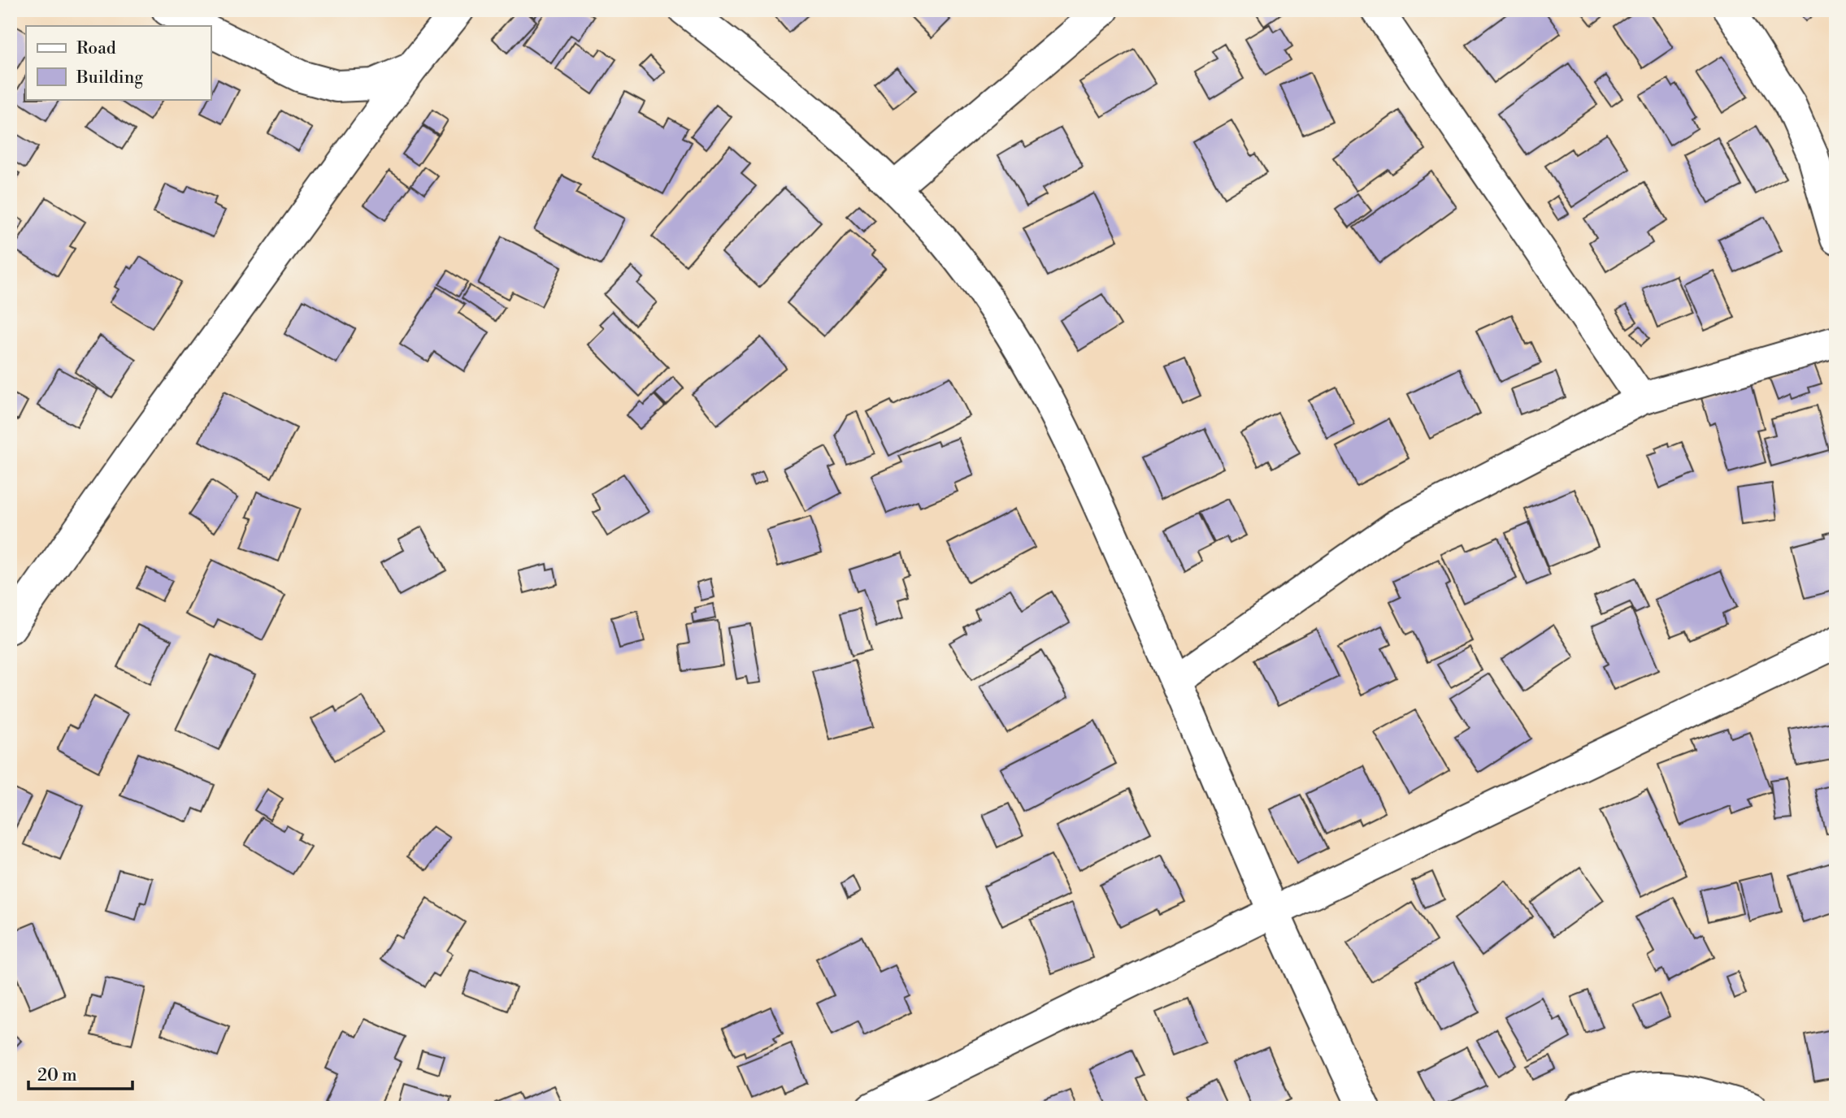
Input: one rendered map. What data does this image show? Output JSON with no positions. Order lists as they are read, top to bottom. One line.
{"legend":["Road","Building"],"scale_bar":"20 m"}
